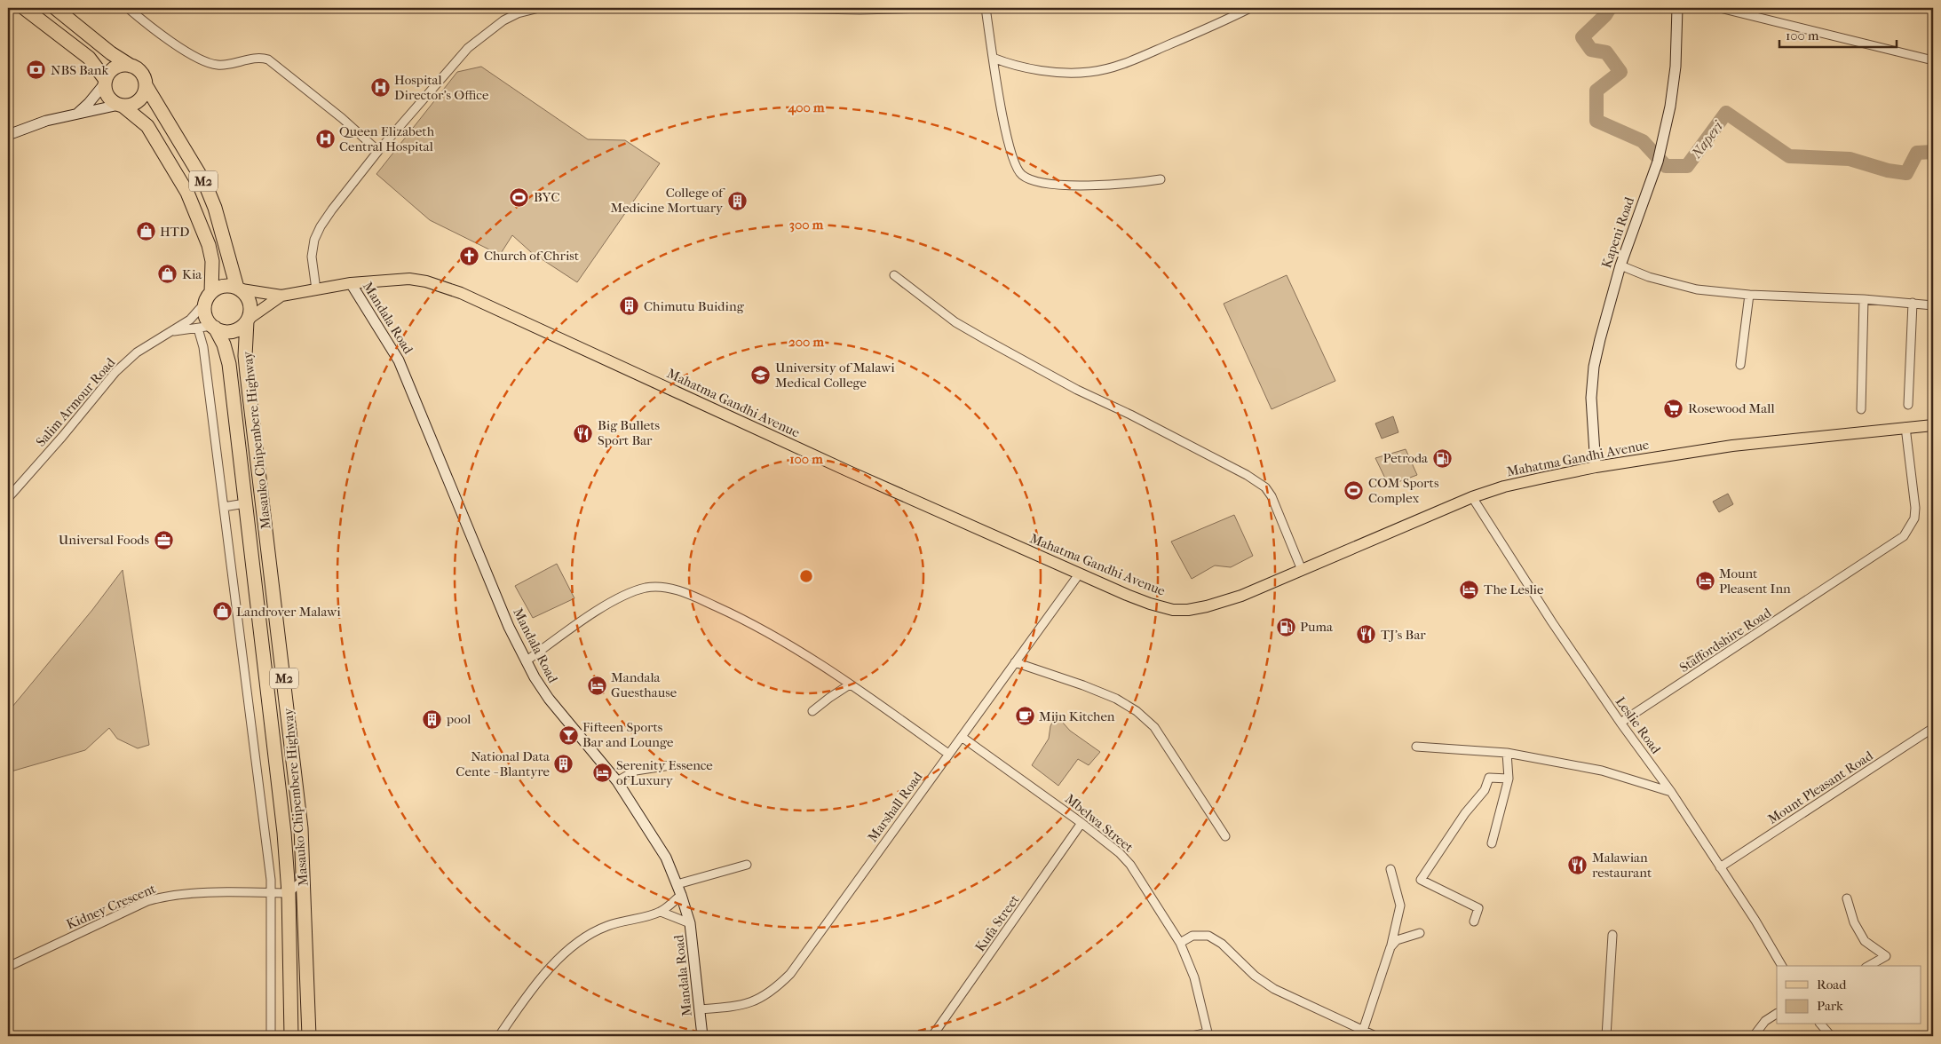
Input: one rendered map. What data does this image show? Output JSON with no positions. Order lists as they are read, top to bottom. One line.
{"streets":{"highway":["M2","Masauko Chipembere Highway"],"main road":["Mahatma Gandhi Avenue"],"street":["Kapeni Road","Mandala Road","Salim Armour Road","Staffordshire Road","Leslie Road","Mount Pleasant Road","Marshall Road","Mbelwa Street","Kidney Crescent","Kufa Street"]},"crossings":[["M2","Salim Armour Road"],["M2","Mahatma Gandhi Avenue"],["M2","Masauko Chipembere Highway"],["Kapeni Road","Mahatma Gandhi Avenue"],["Mandala Road","Mahatma Gandhi Avenue"],["Mandala Road","Marshall Road"],["Salim Armour Road","Mahatma Gandhi Avenue"],["Salim Armour Road","Masauko Chipembere Highway"],["Mahatma Gandhi Avenue","Masauko Chipembere Highway"],["Mahatma Gandhi Avenue","Staffordshire Road"],["Mahatma Gandhi Avenue","Leslie Road"],["Mahatma Gandhi Avenue","Marshall Road"],["Masauko Chipembere Highway","Kidney Crescent"],["Staffordshire Road","Leslie Road"],["Leslie Road","Mount Pleasant Road"],["Marshall Road","Mbelwa Street"],["Mbelwa Street","Kufa Street"]],"water":["Naperi"],"places":{"bank":["NBS Bank"],"hospital":["Hospital Director's Office","Queen Elizabeth Central Hospital"],"sports":["BYC","COM Sports Complex"],"building":["College of Medicine Mortuary","Chimutu Buiding","pool","National Data Cente - Blantyre"],"shop":["HTD","Kia","Landrover Malawi"],"church":["Church of Christ"],"school or university":["University of Malawi Medical College"],"supermarket":["Rosewood Mall"],"restaurant":["Big Bullets Sport Bar","TJ's Bar","Malawian restaurant"],"fuel station":["Petroda","Puma"],"office":["Universal Foods"],"hotel":["Mount Pleasent Inn","The Leslie","Mandala Guesthause","Serenity Essence of Luxury"],"cafe":["Mijn Kitchen"],"bar":["Fifteen Sports Bar and Lounge"]},"legend":["Road","Park"],"scale_bar":"100 m","rings":["400 m","300 m","200 m","100 m"]}
